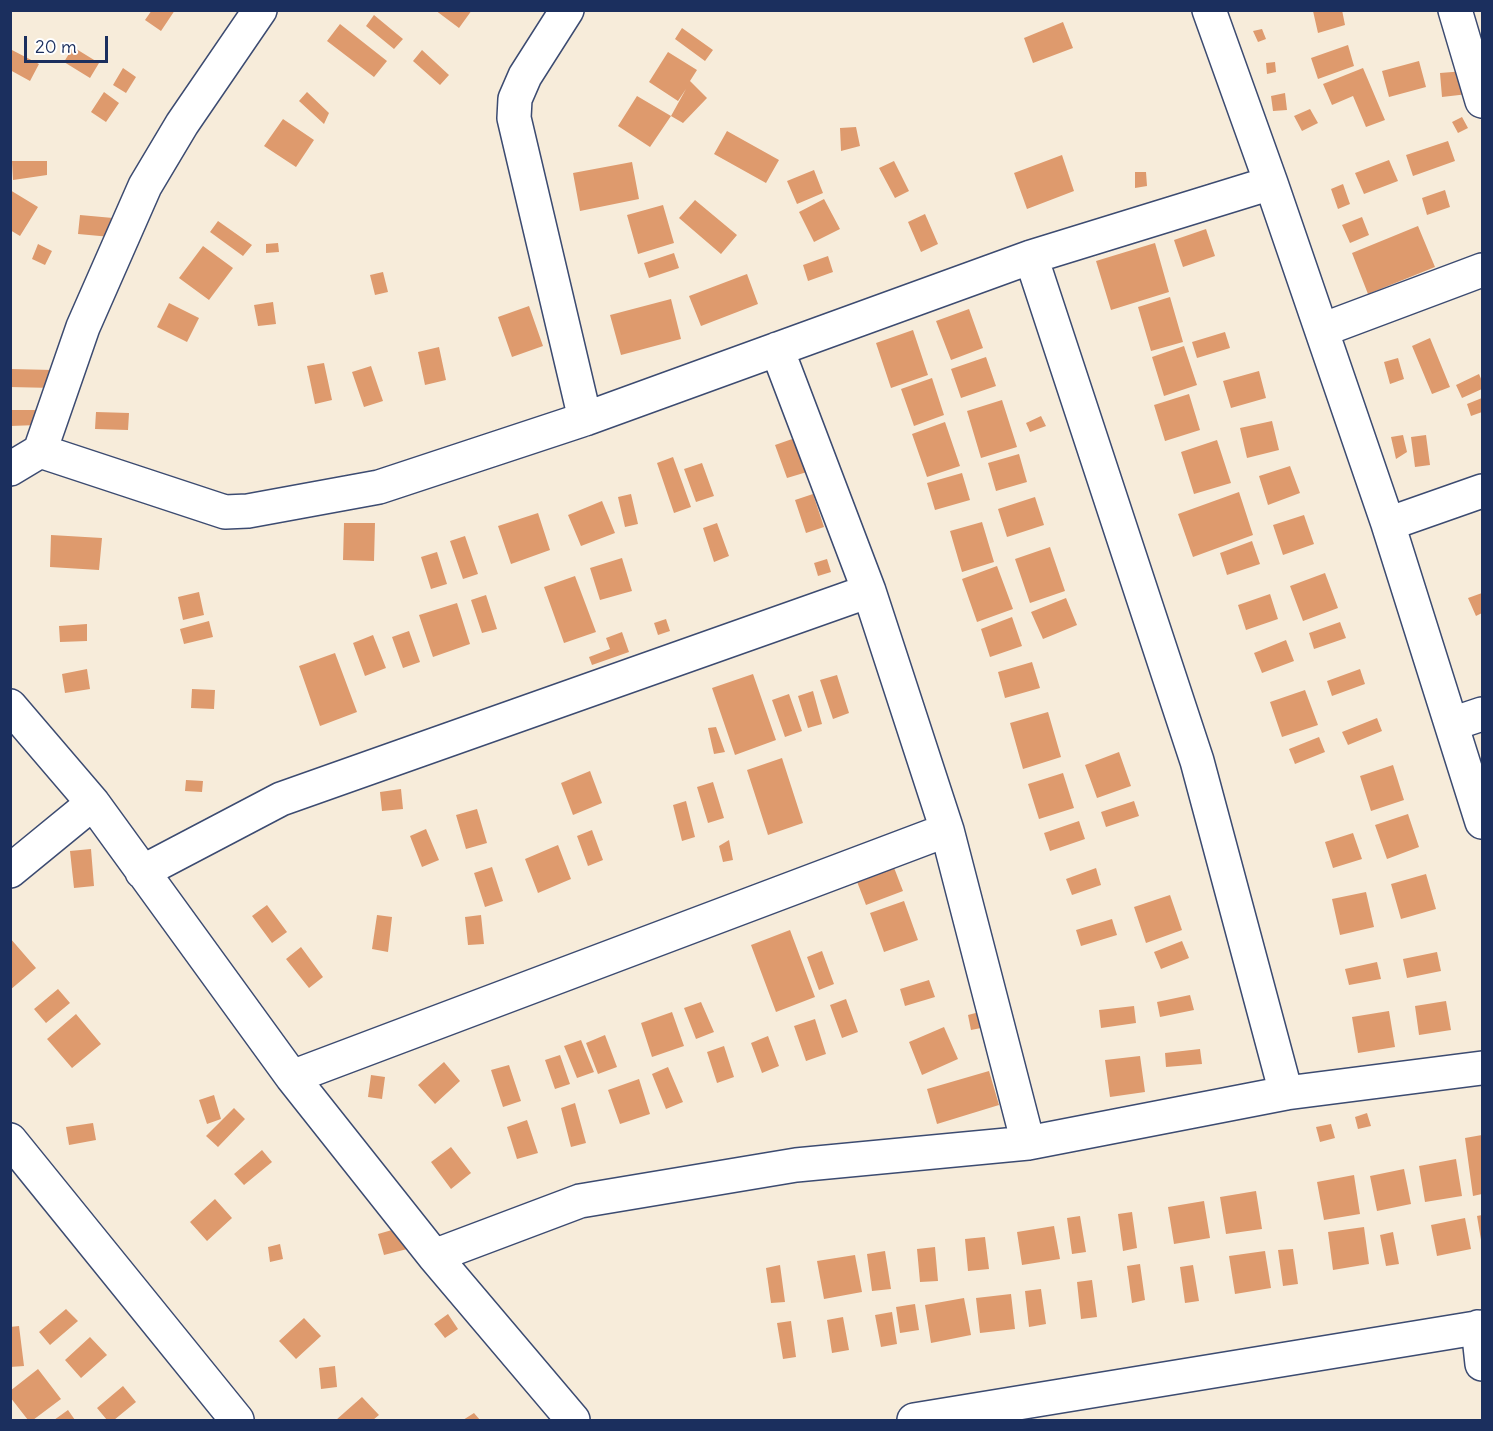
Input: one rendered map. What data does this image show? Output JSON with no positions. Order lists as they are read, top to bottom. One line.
{"scale_bar":"20 m"}
